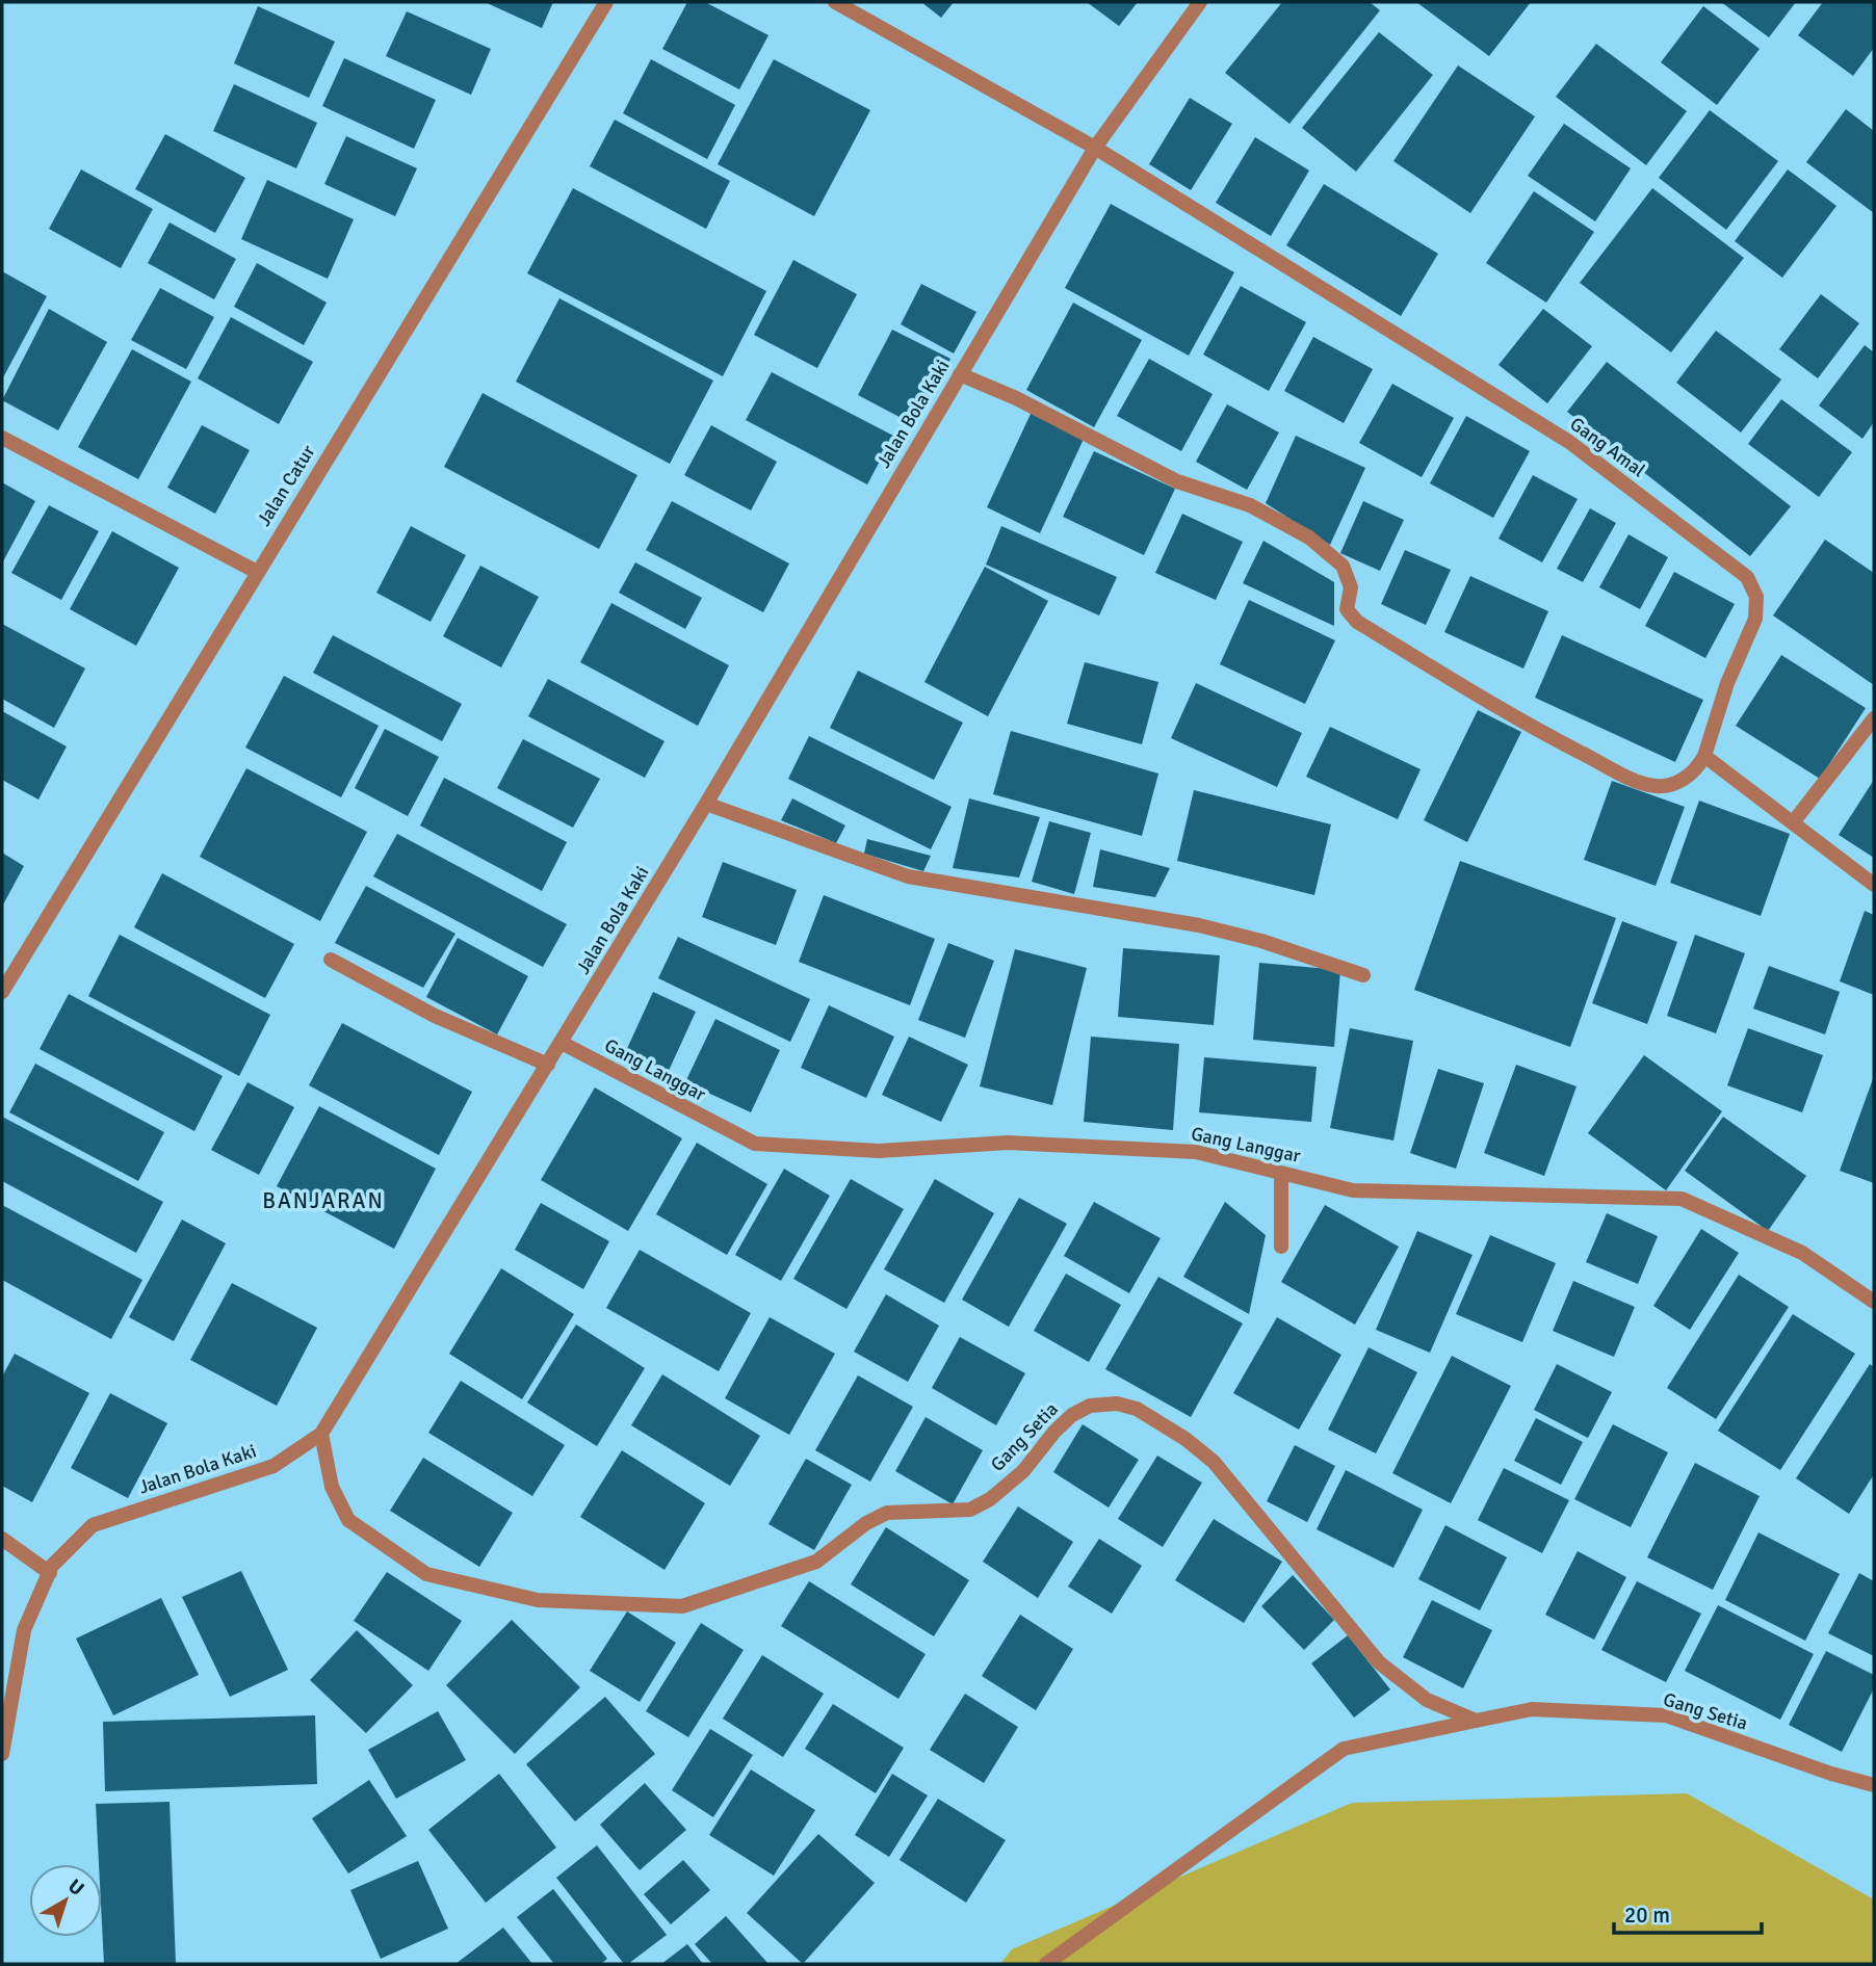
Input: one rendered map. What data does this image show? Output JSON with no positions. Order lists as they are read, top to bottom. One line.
{"streets":{"street":["Jalan Bola Kaki","Gang Amal","Jalan Catur","Gang Langgar","Gang Setia"]},"crossings":[["Jalan Bola Kaki","Gang Amal"],["Jalan Bola Kaki","Gang Langgar"],["Jalan Bola Kaki","Gang Setia"]],"districts":["BANJARAN"],"scale_bar":"20 m","north":"top right"}
